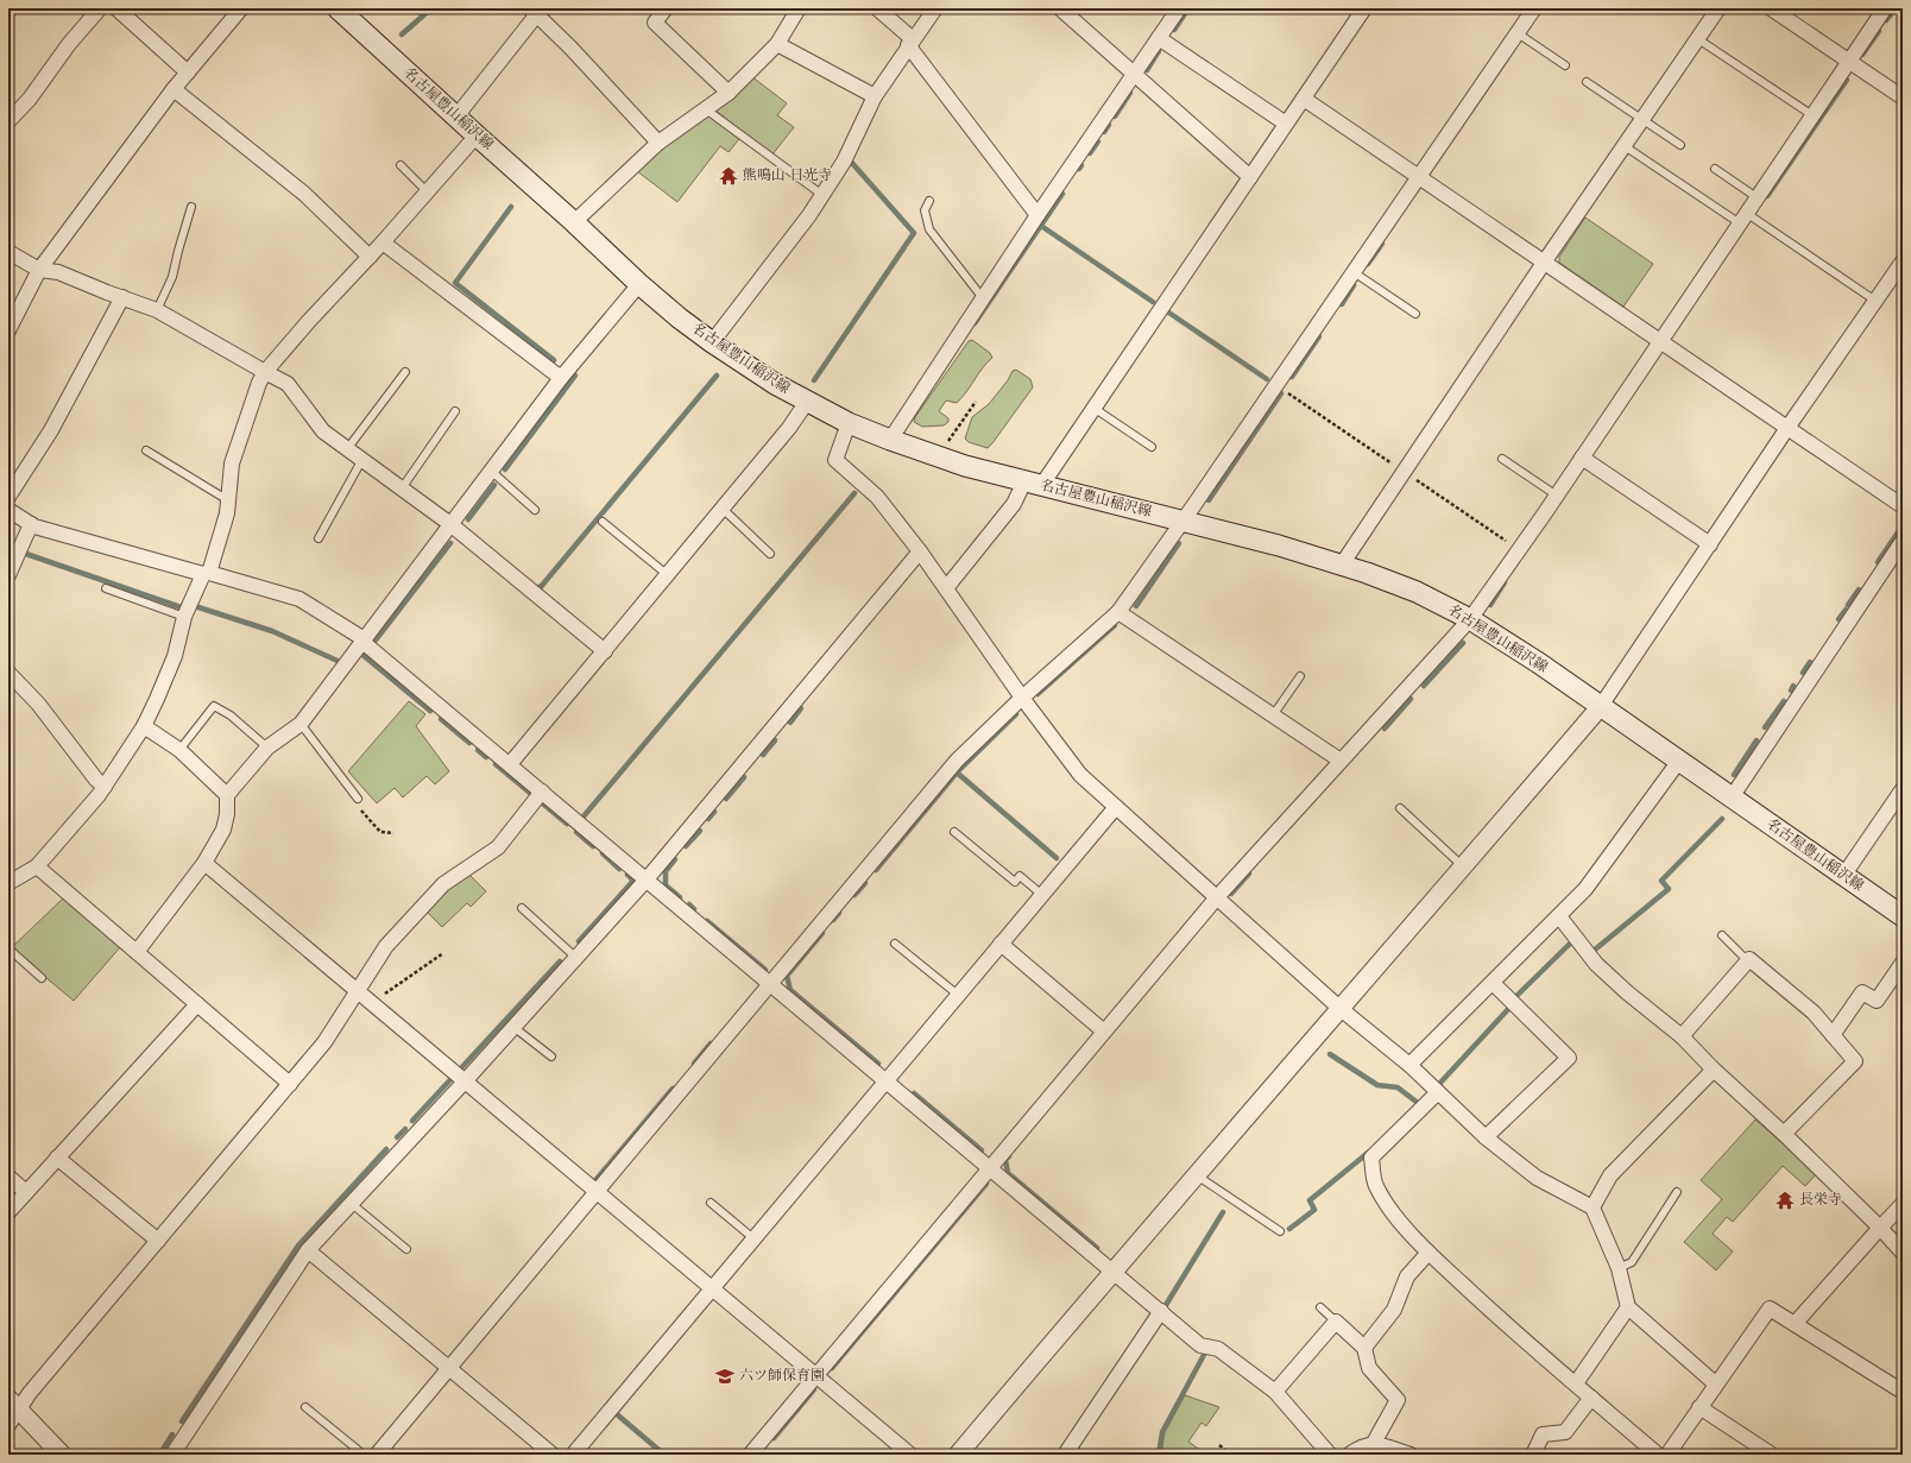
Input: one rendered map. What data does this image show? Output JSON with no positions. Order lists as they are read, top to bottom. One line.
{"streets":{"main road":["名古屋豊山稲沢線"]},"places":{"temple":["熊鳴山 日光寺","長栄寺"],"school or university":["六ツ師保育園"]}}
